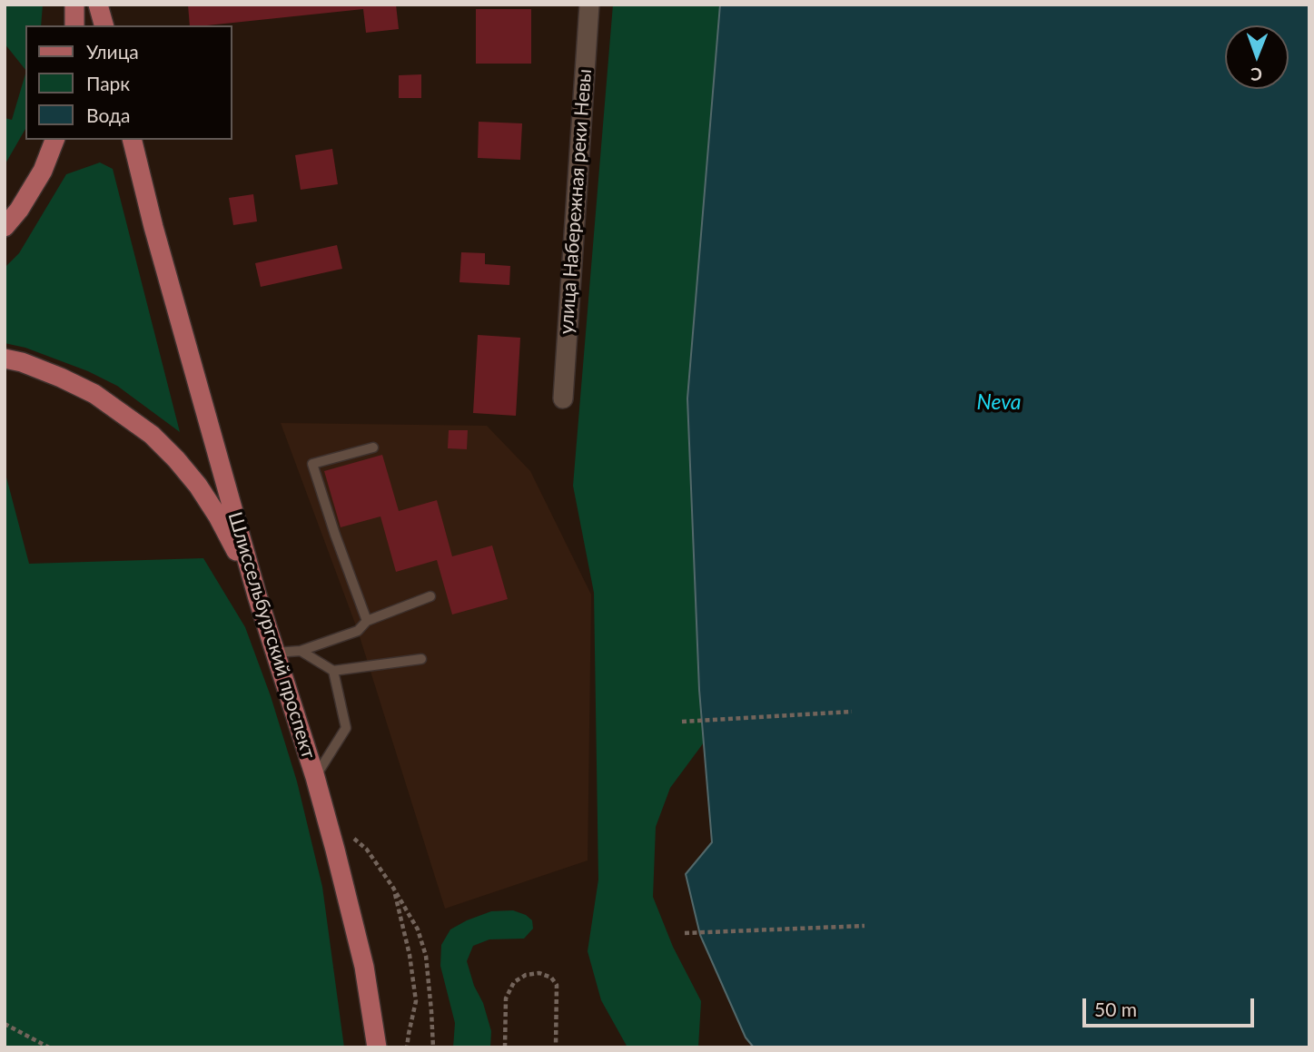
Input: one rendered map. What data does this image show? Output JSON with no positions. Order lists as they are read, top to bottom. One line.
{"streets":{"main road":["Шлиссельбургский проспект"],"street":["улица Набережная реки Невы"]},"water":["Neva"],"legend":["Улица","Парк","Вода"],"scale_bar":"50 m","north":"bottom"}
